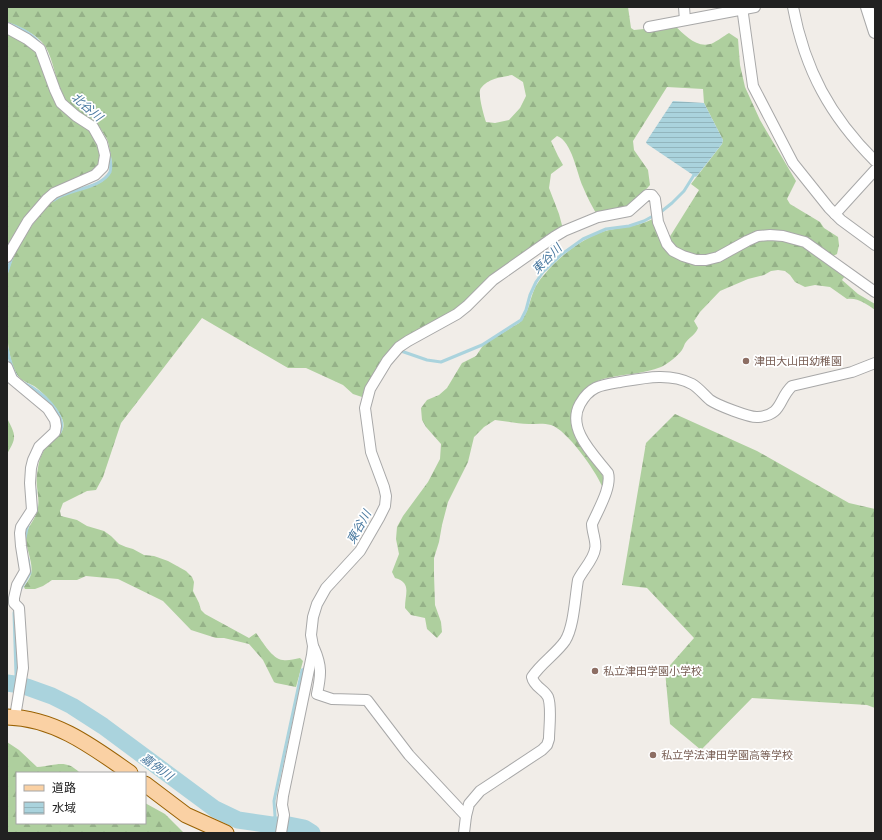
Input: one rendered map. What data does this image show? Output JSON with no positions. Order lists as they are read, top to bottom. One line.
{"water":["北谷川","東谷川","嘉例川"],"places":["津田大山田幼稚園","私立津田学園小学校","私立学法津田学園高等学校"],"legend":["道路","水域"]}
